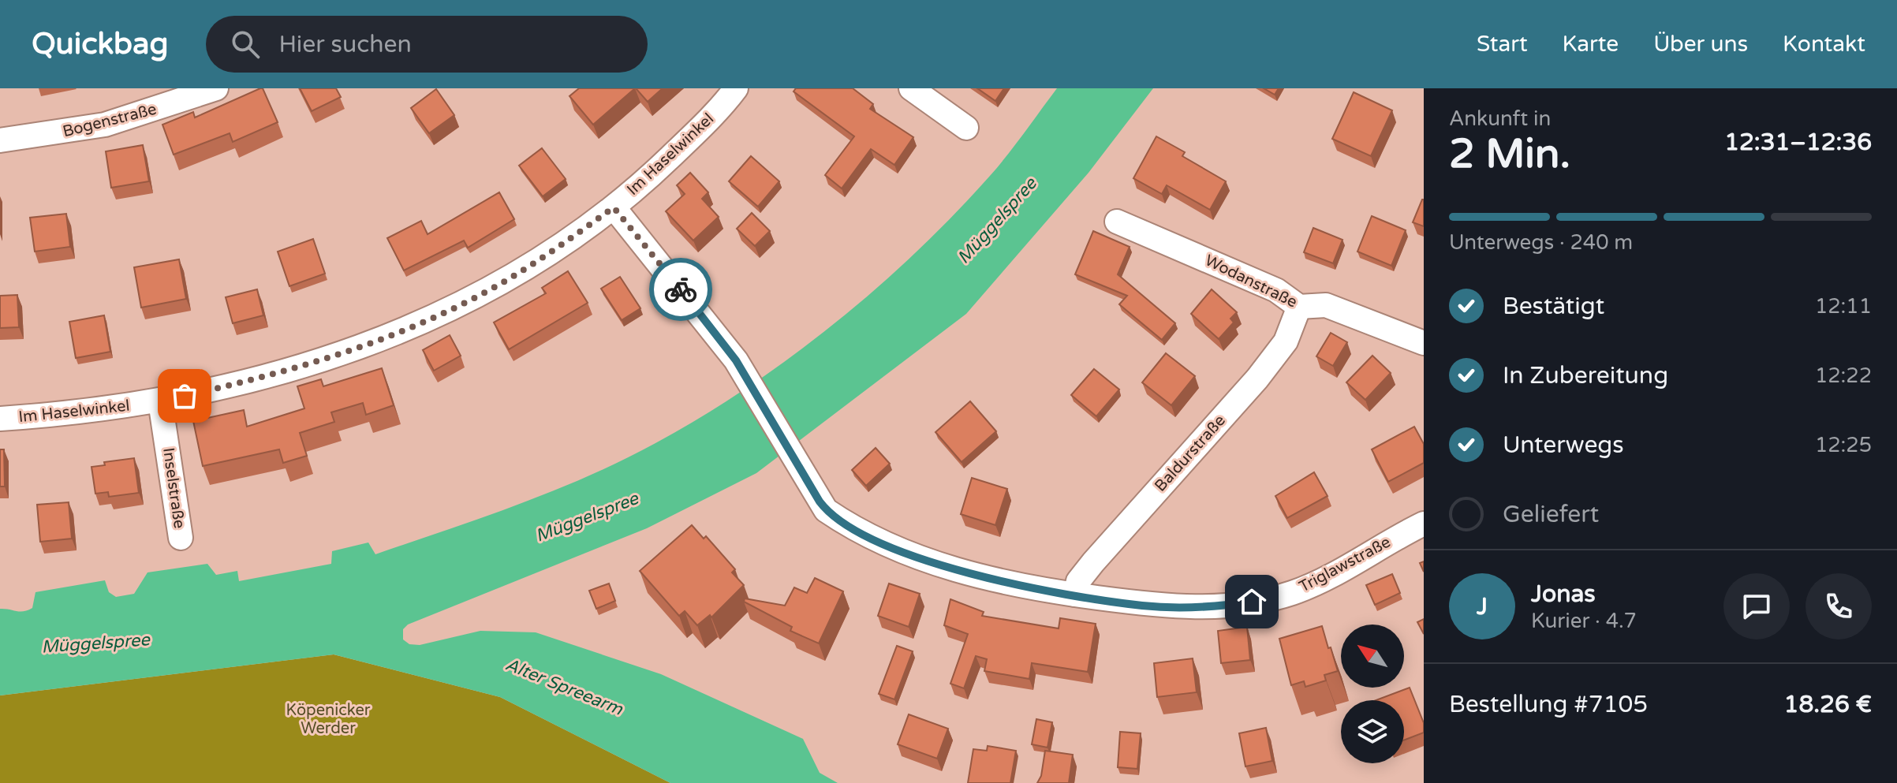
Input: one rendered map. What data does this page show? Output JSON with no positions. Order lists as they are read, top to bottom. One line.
{"streets":{"street":["Bogenstraße","Im Haselwinkel","Wodanstraße","Baldurstraße","Inselstraße","Triglawstraße"]},"crossings":[["Im Haselwinkel","Inselstraße"],["Im Haselwinkel","Triglawstraße"],["Wodanstraße","Baldurstraße"],["Baldurstraße","Triglawstraße"]],"water":["Müggelspree","Alter Spreearm"],"parks":["Köpenicker Werder"],"north":"top left","page":{"header":"Quickbag","search":"Hier suchen","nav":["Start","Karte","Über uns","Kontakt"],"heading":["2 Min.","Ankunft in","12:31–12:36"],"panel":["Jonas","Kurier · 4.7","Bestellung #7105","18.26 €"],"bar":"Unterwegs · 240 m","list":[["Bestätigt","12:11"],["In Zubereitung","12:22"],["Unterwegs","12:25"],"Geliefert"],"round":"J"}}
